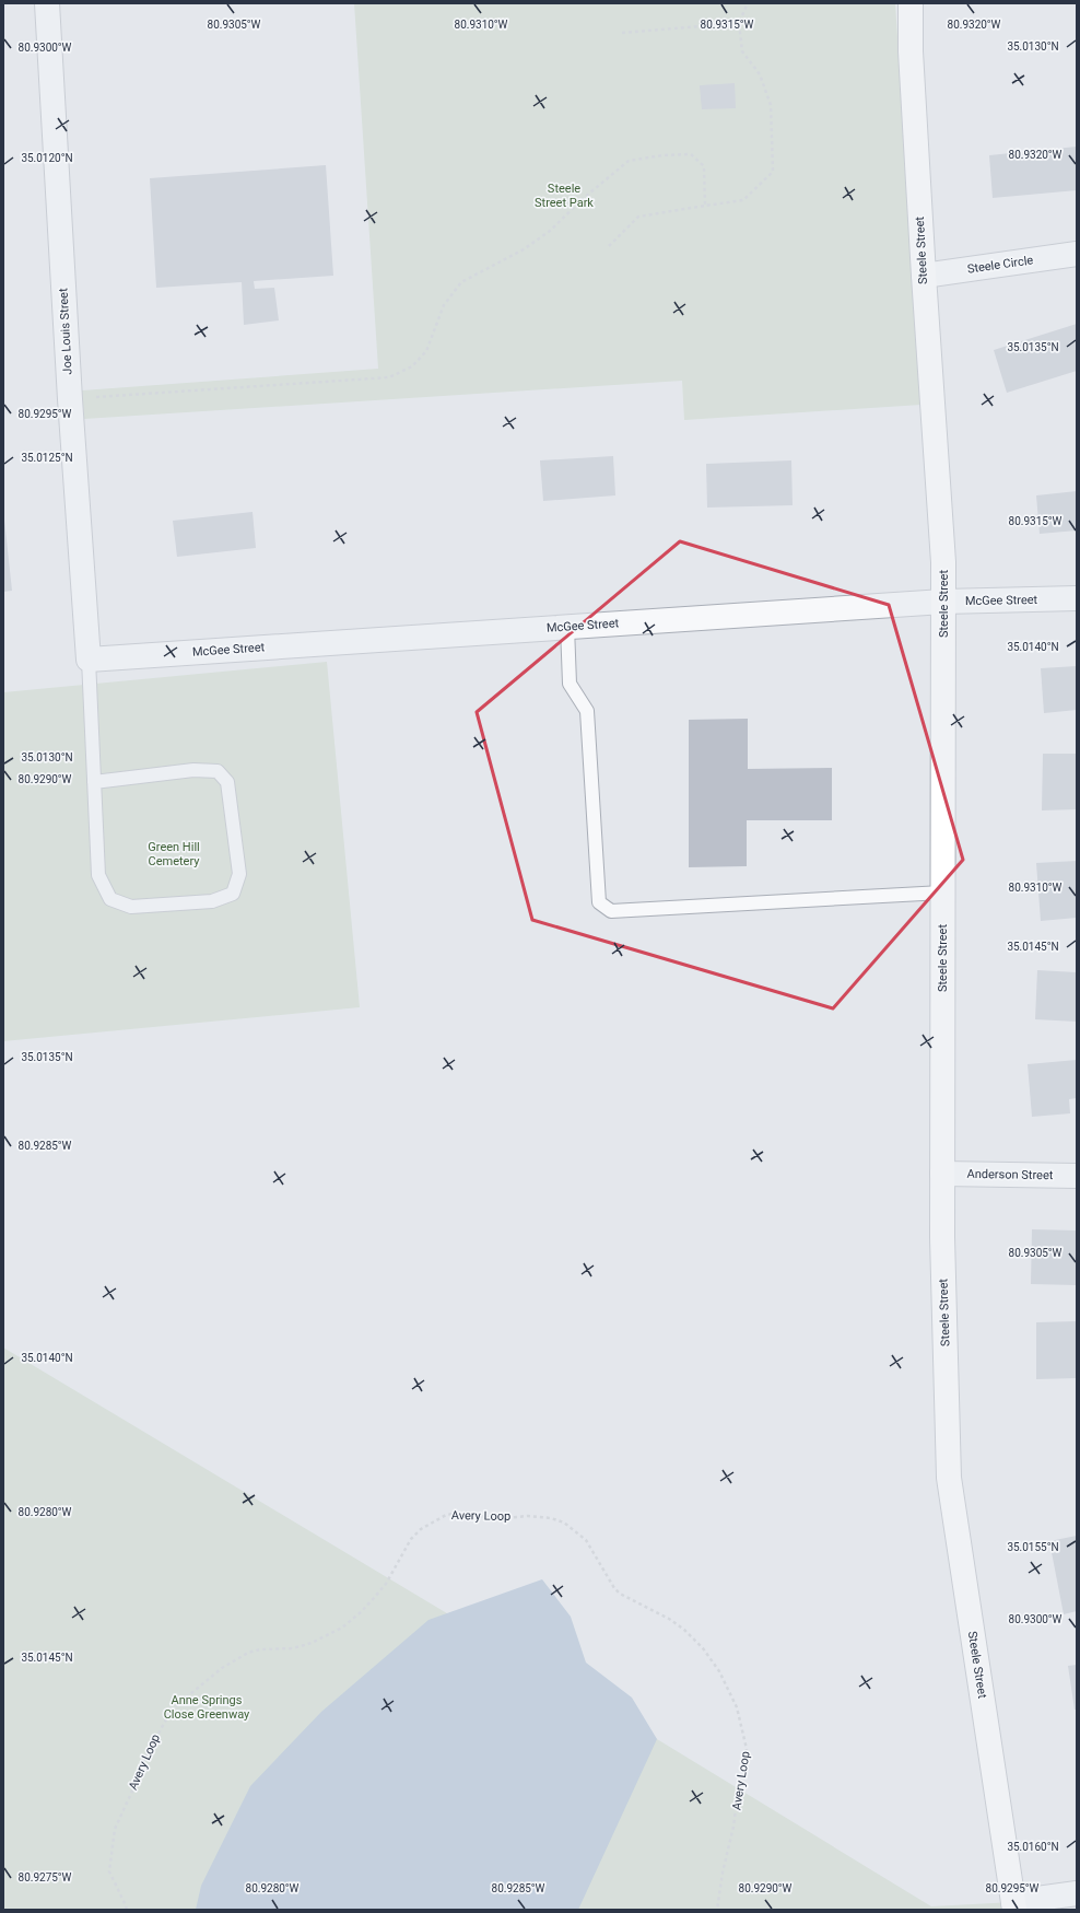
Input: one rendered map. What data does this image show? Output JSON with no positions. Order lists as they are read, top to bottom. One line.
{"streets":{"street":["Steele Street","Steele Circle","Joe Louis Street","McGee Street","Anderson Street"],"path":["Avery Loop"]},"crossings":[["Steele Street","Steele Circle"],["Steele Street","McGee Street"],["Steele Street","Anderson Street"],["Joe Louis Street","McGee Street"]],"parks":["Steele Street Park","Green Hill Cemetery","Anne Springs Close Greenway"],"coordinates":["80.9305°W","80.9310°W","80.9315°W","80.9320°W","35.0130°N","80.9300°W","35.0120°N","35.0135°N","80.9295°W","35.0125°N","35.0140°N","80.9290°W","35.0145°N","80.9285°W","80.9280°W","35.0155°N","35.0160°N","80.9275°W"]}
